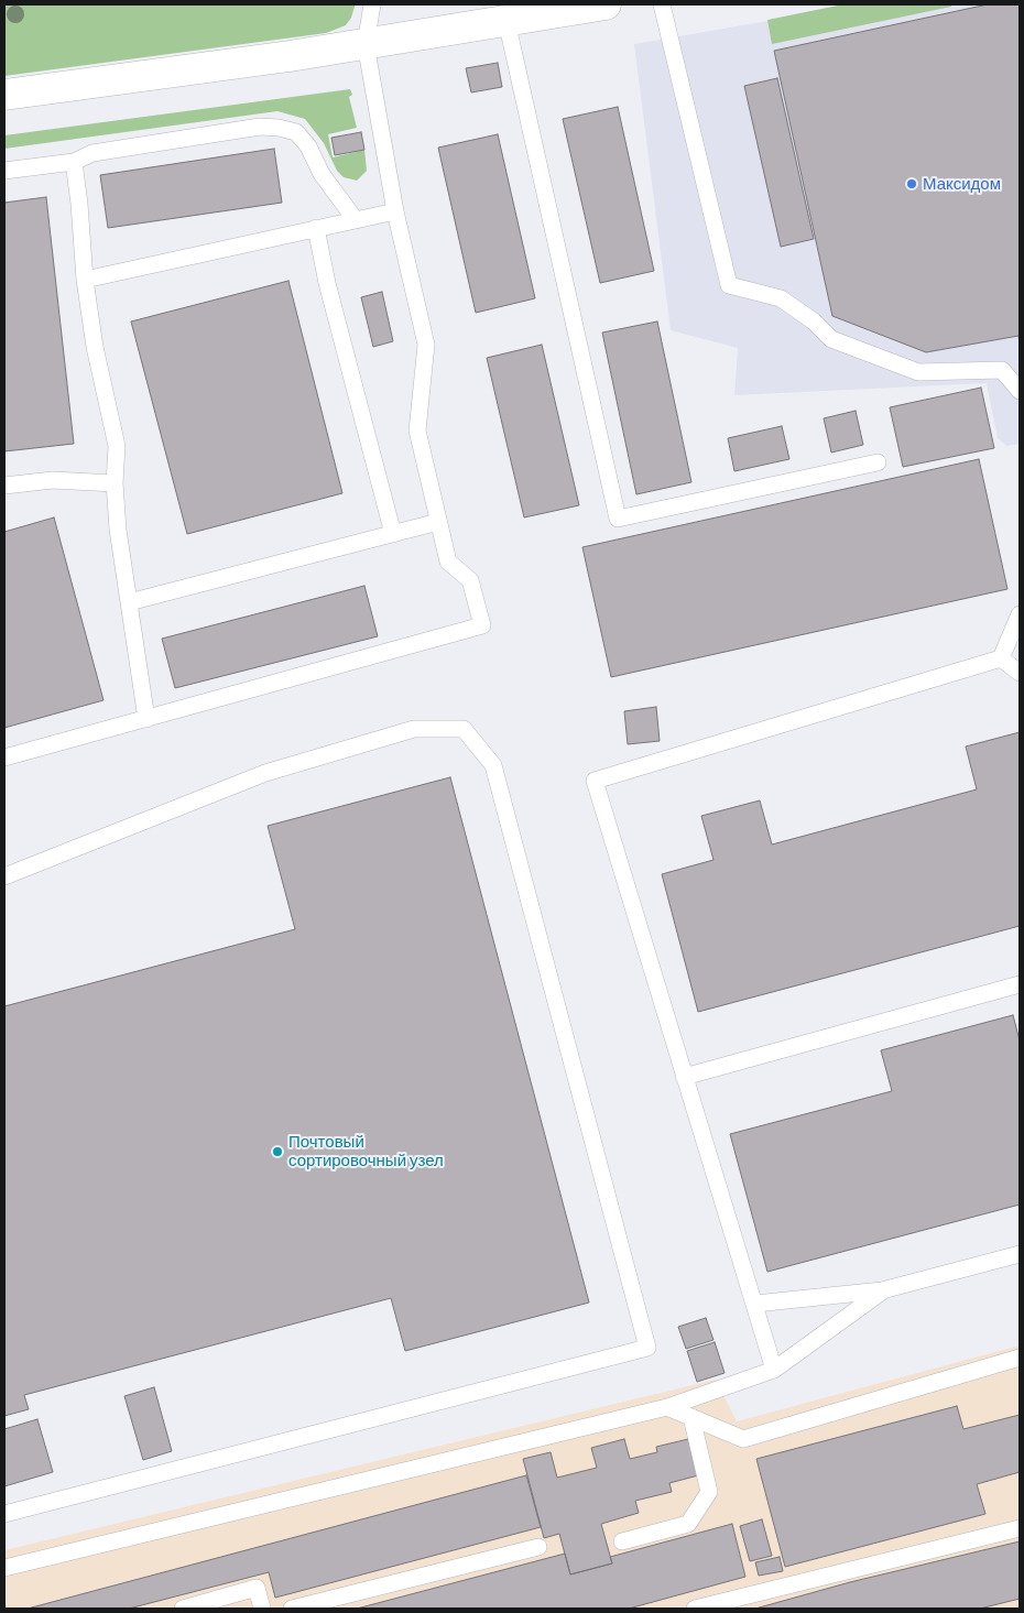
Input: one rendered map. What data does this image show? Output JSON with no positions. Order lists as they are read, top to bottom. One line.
{"places":["Максидом","Почтовый сортировочный узел"]}
